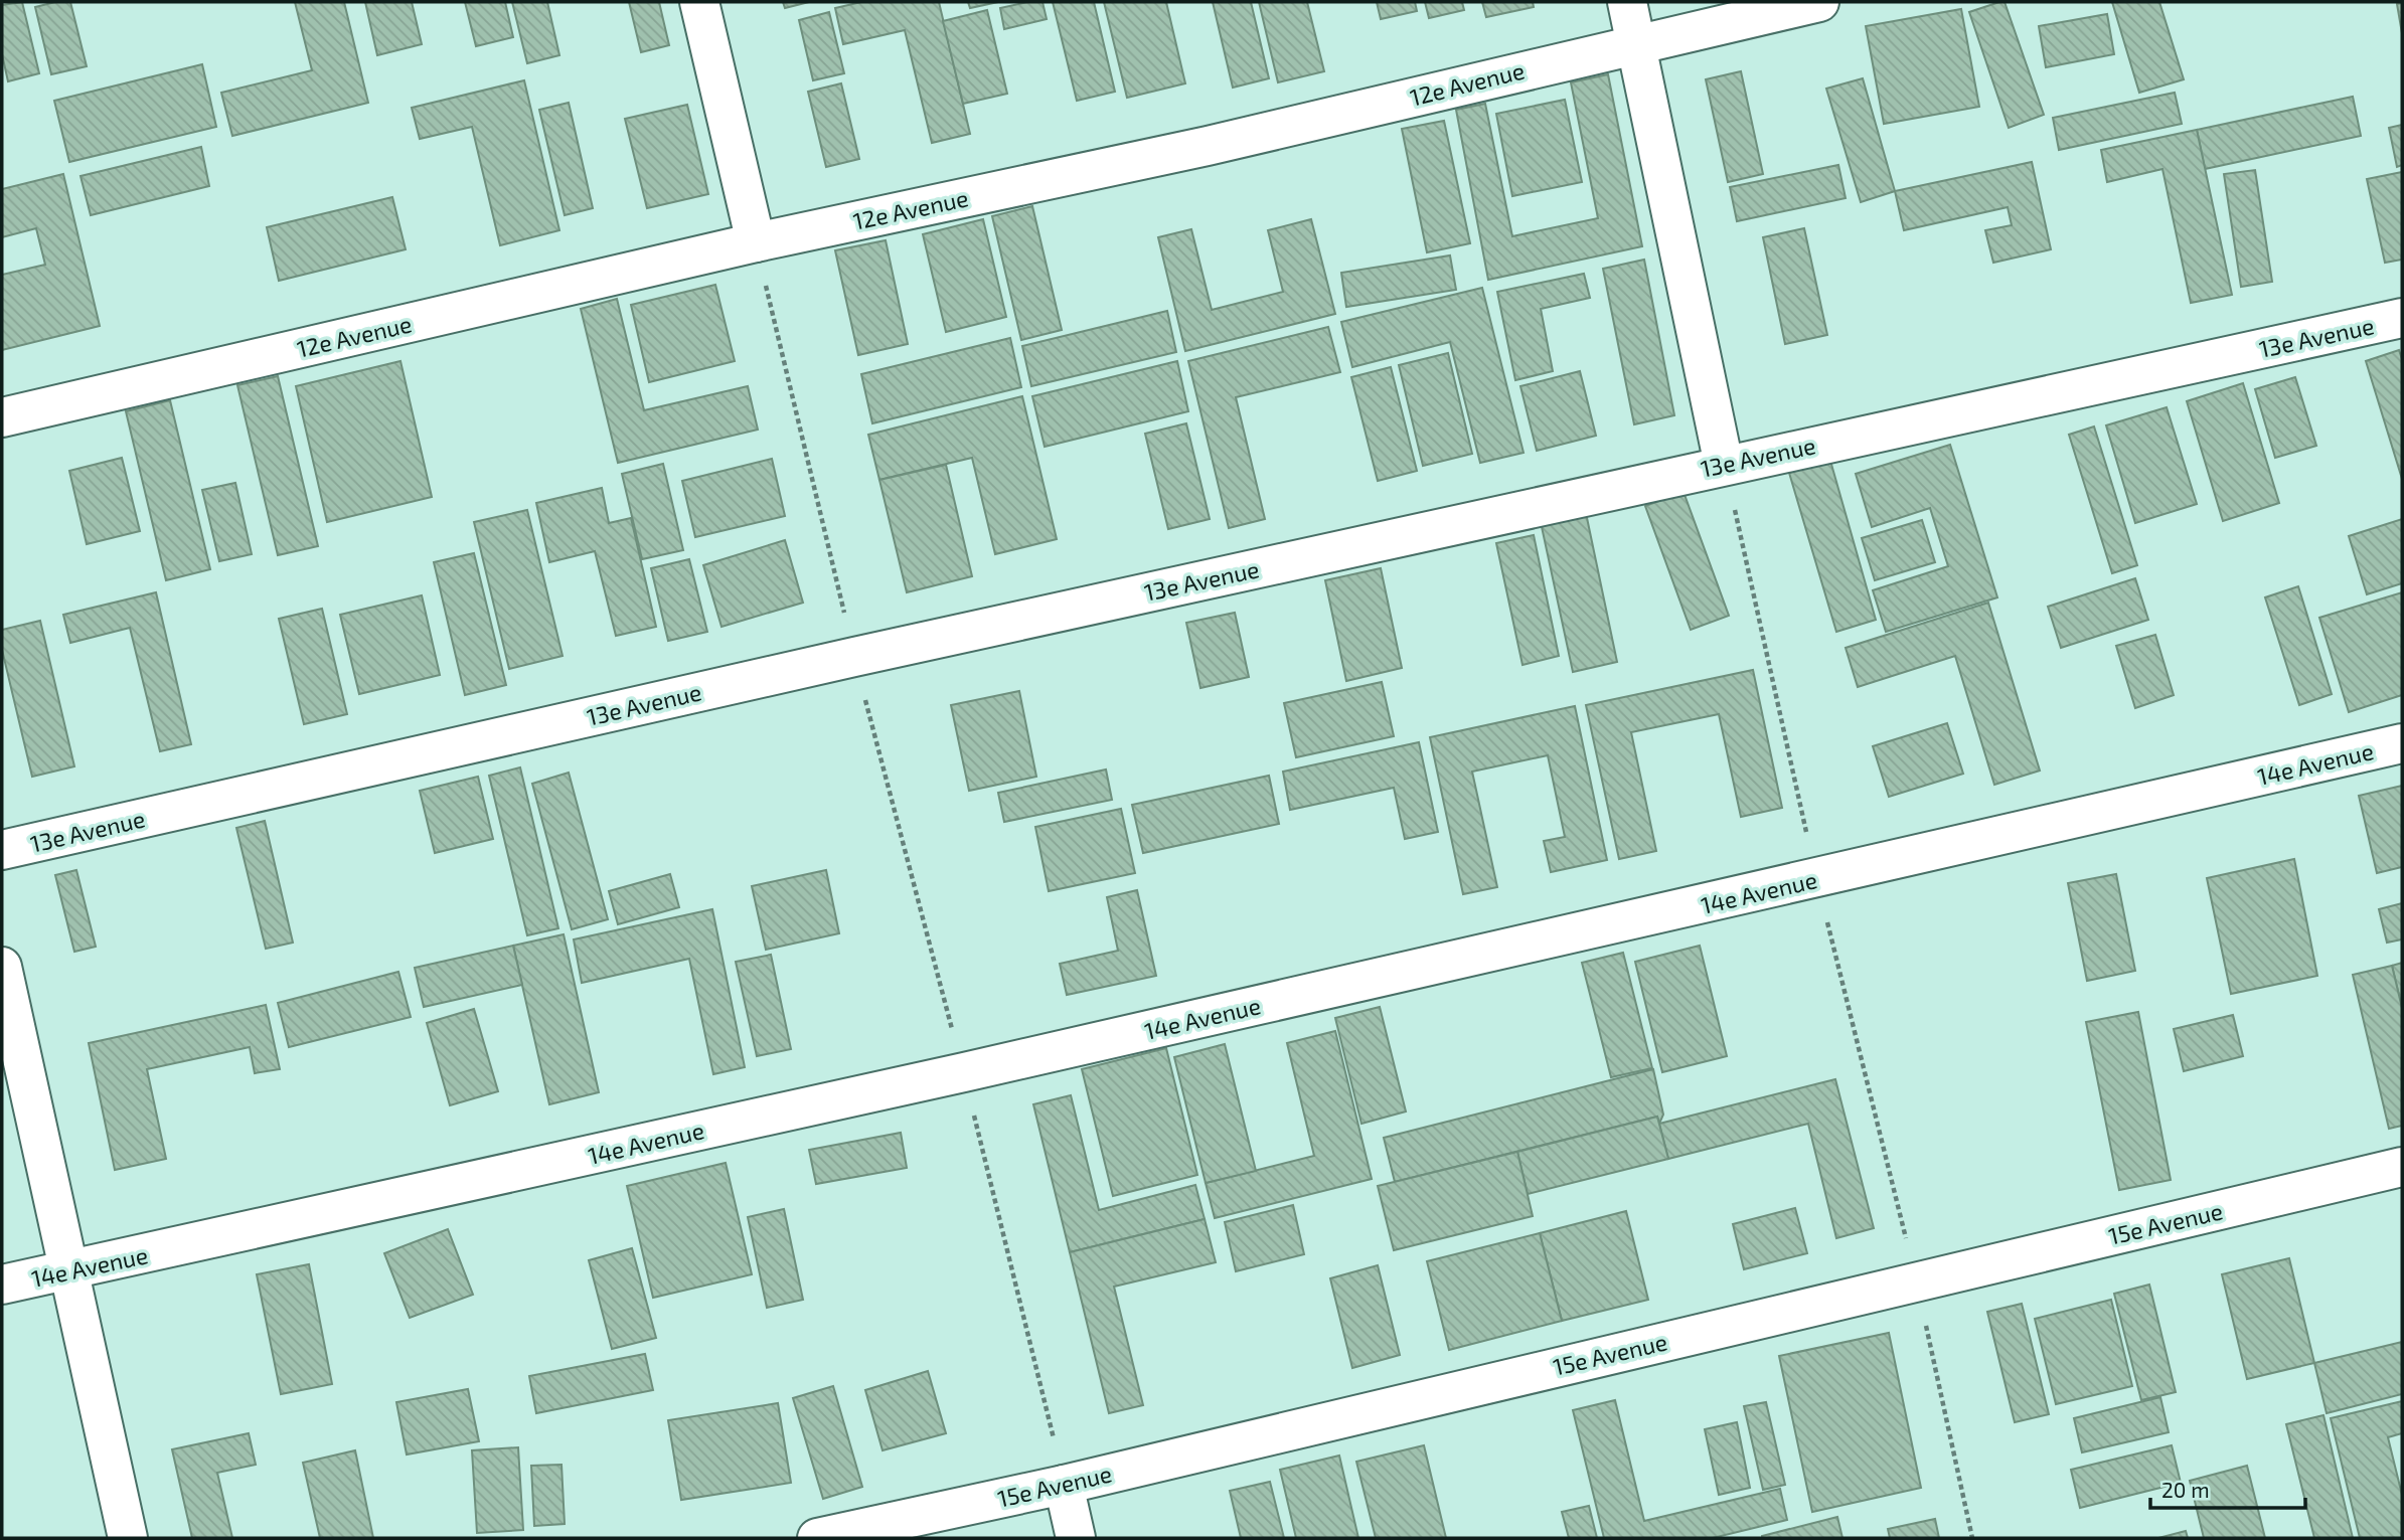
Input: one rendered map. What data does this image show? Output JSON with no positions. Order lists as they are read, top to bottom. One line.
{"streets":{"street":["12e Avenue","13e Avenue","14e Avenue","15e Avenue"]},"scale_bar":"20 m"}
